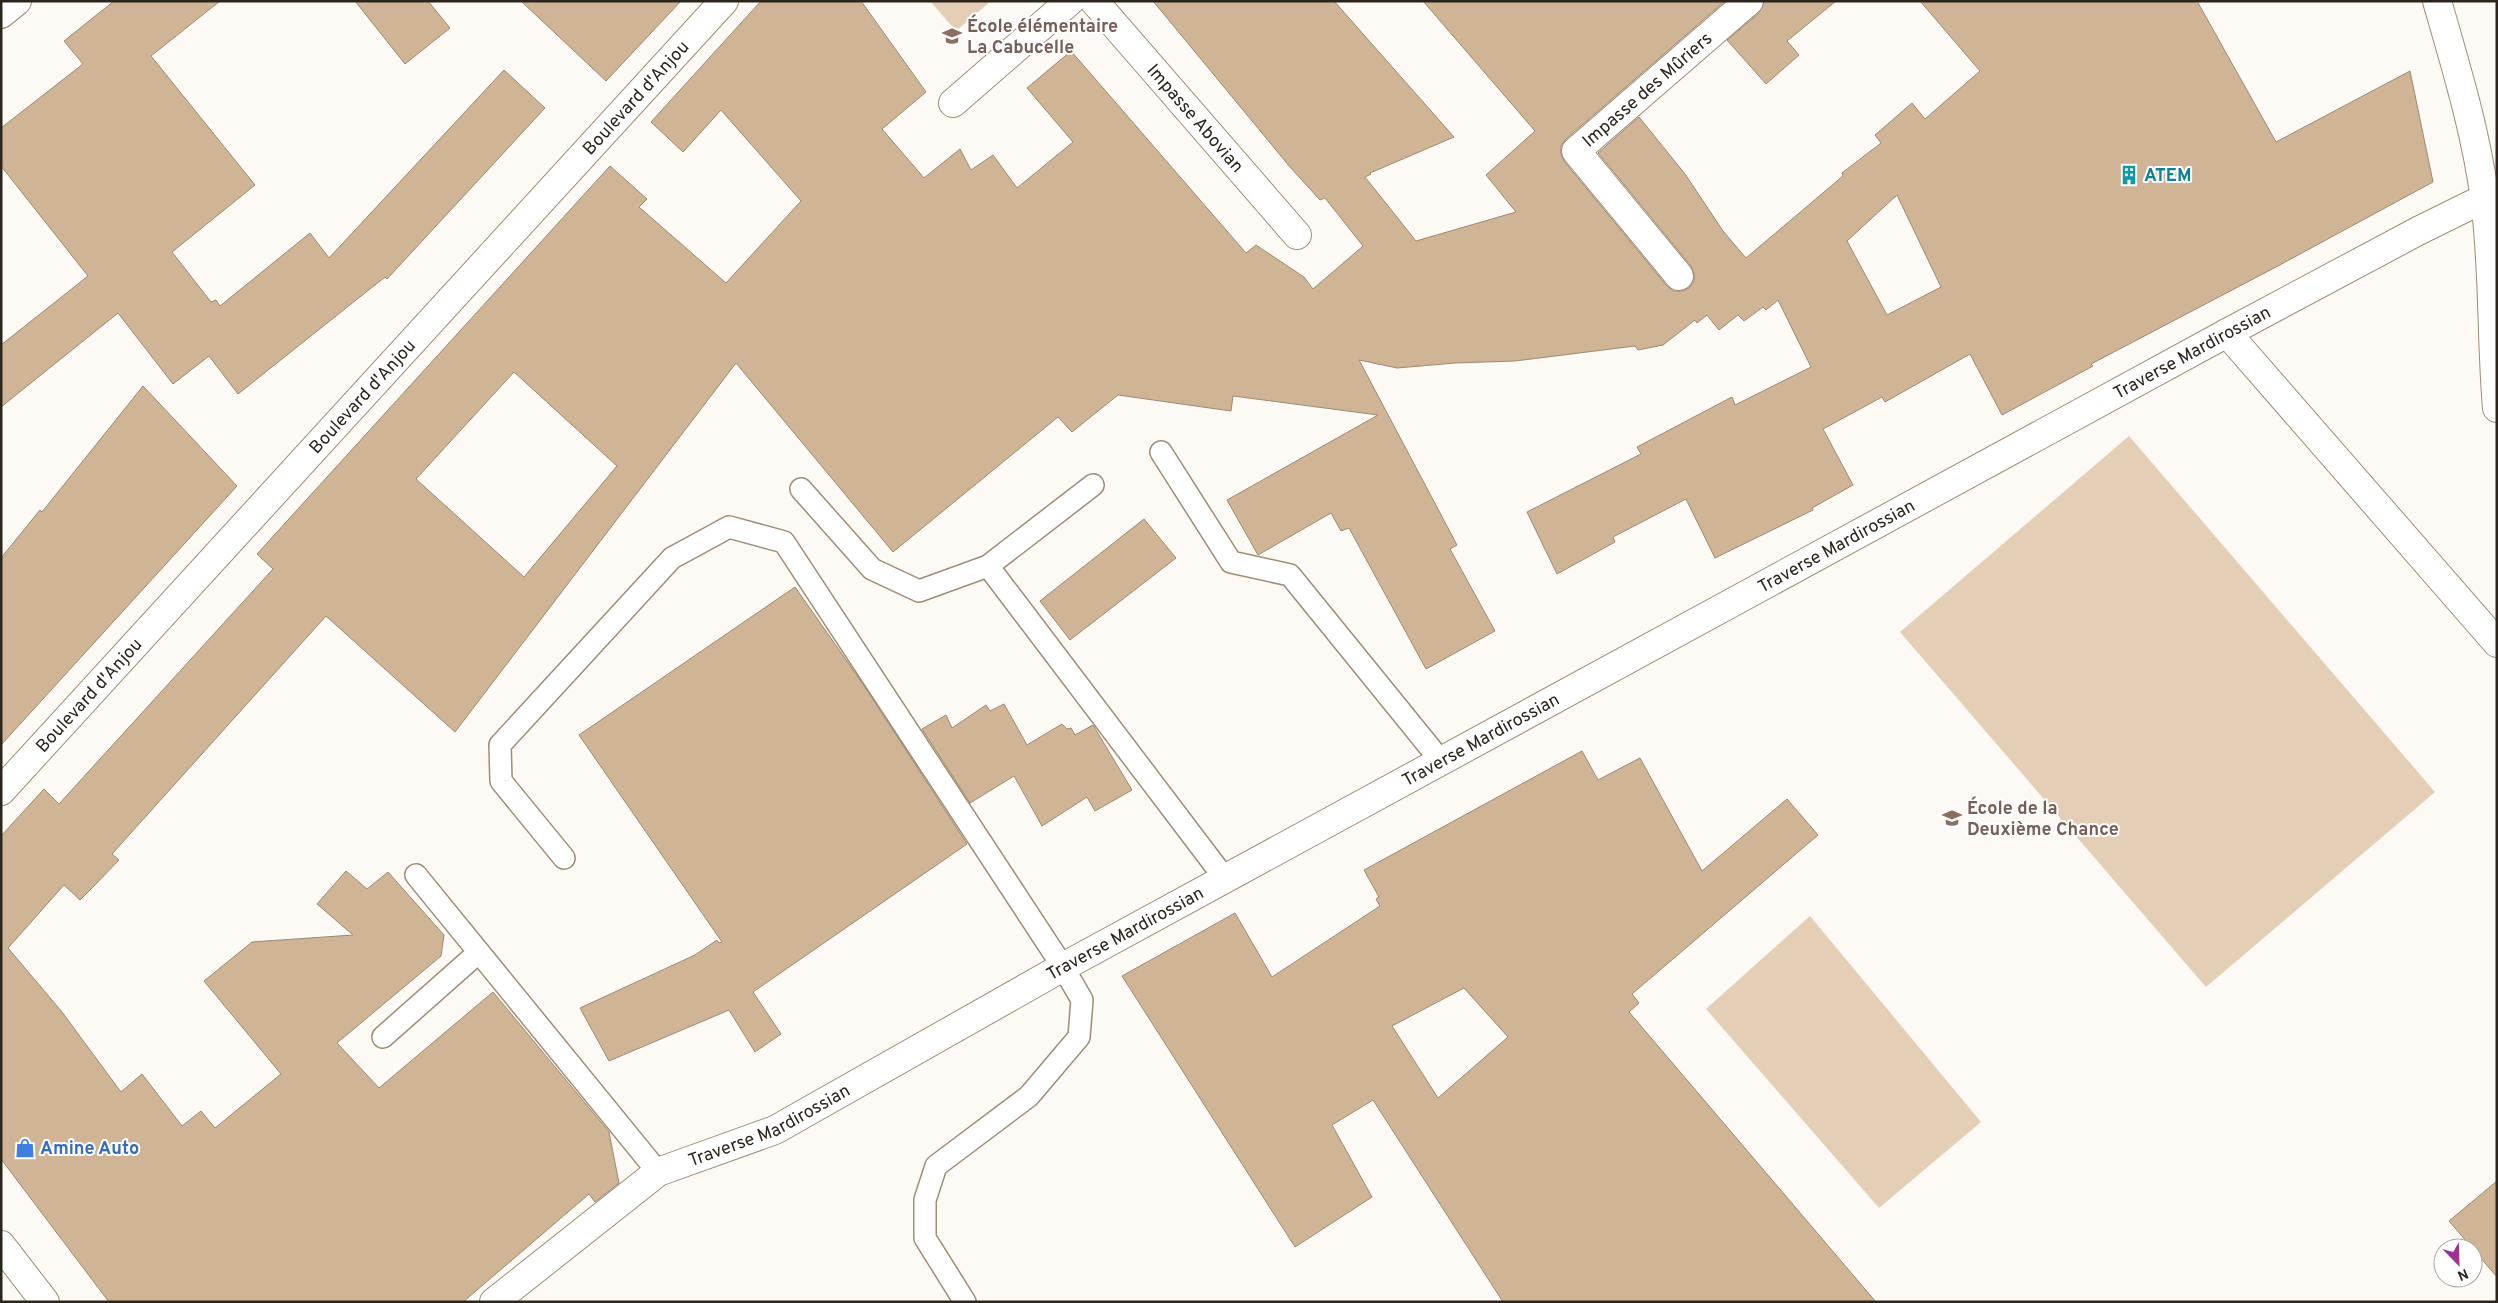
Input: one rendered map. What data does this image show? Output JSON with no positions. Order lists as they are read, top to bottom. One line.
{"streets":{"street":["Impasse des Mûriers","Boulevard d'Anjou","Impasse Abovian","Traverse Mardirossian"]},"places":{"school or university":["École élémentaire La Cabucelle","École de la Deuxième Chance"],"building":["ATEM"],"shop":["Amine Auto"]},"north":"bottom right"}
